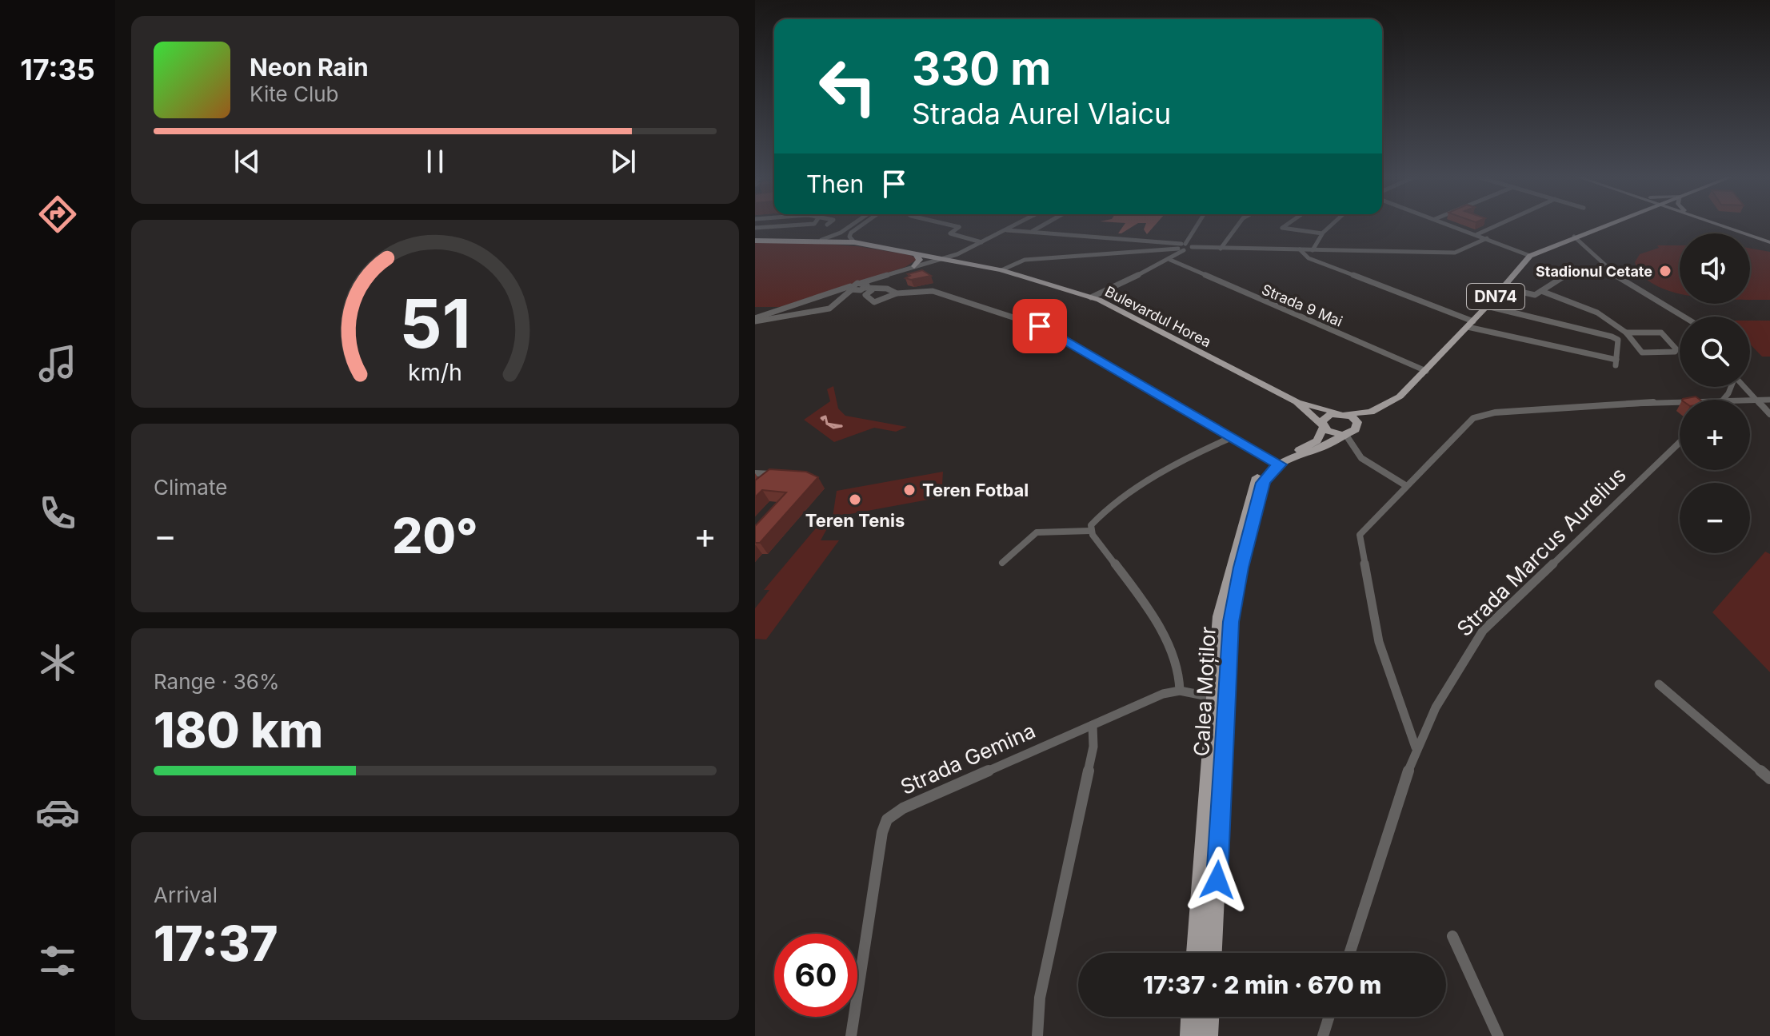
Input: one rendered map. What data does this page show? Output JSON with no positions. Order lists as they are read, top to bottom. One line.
{"streets":{"main road":["DN74","Bulevardul Horea","Calea Moților"],"street":["Strada 9 Mai","Strada Marcus Aurelius","Strada Gemina"]},"crossings":[["DN74","Strada 9 Mai"],["DN74","Calea Moților"],["Calea Moților","Strada Gemina"]],"places":["Stadionul Cetate","Teren Fotbal","Teren Tenis"],"page":{"tabs":"17:35","turn":["330 m","Strada Aurel Vlaicu"],"song":["Neon Rain","Kite Club"],"then":"Then","map_buttons":["+","−"],"tile":["Climate",["Range · 36%","180 km"],["Arrival","17:37"]],"heat":["−","20°","+"],"limit":"60","trip":"17:37 · 2 min · 670 m","gauge":["51","km/h"]}}
